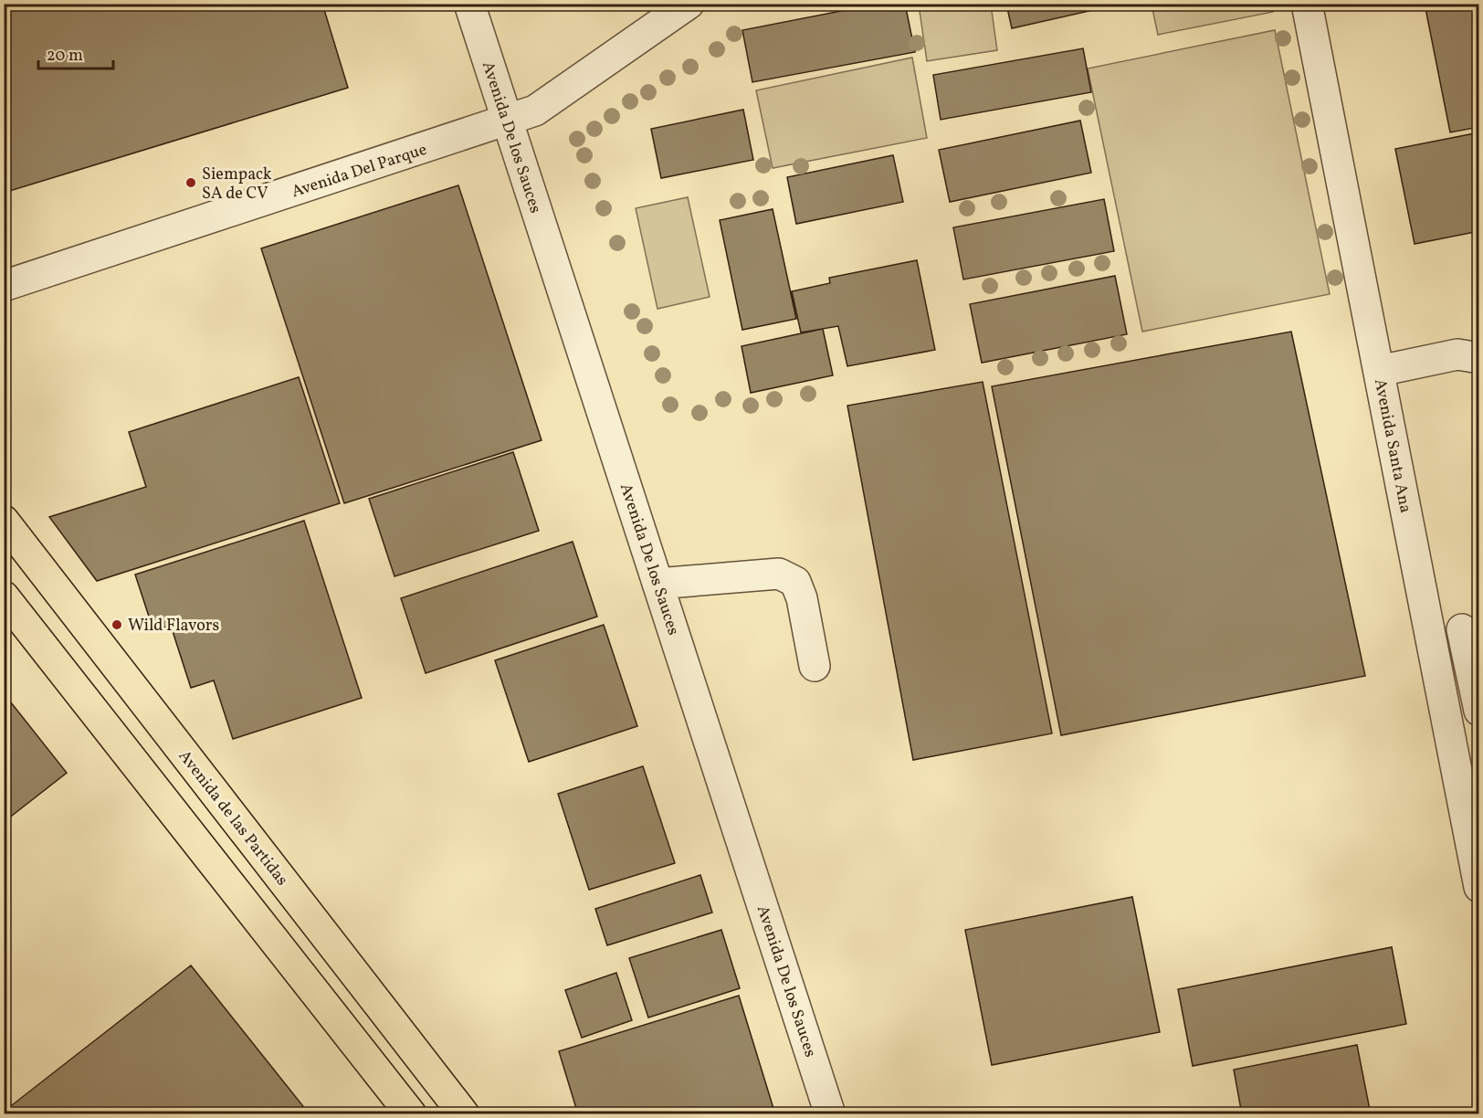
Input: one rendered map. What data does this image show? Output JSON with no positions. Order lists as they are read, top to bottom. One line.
{"streets":{"main road":["Avenida de las Partidas"],"street":["Avenida De los Sauces","Avenida Del Parque","Avenida Santa Ana"]},"crossings":[["Avenida De los Sauces","Avenida Del Parque"]],"places":["Siempack SA de CV","Wild Flavors"],"scale_bar":"20 m"}
